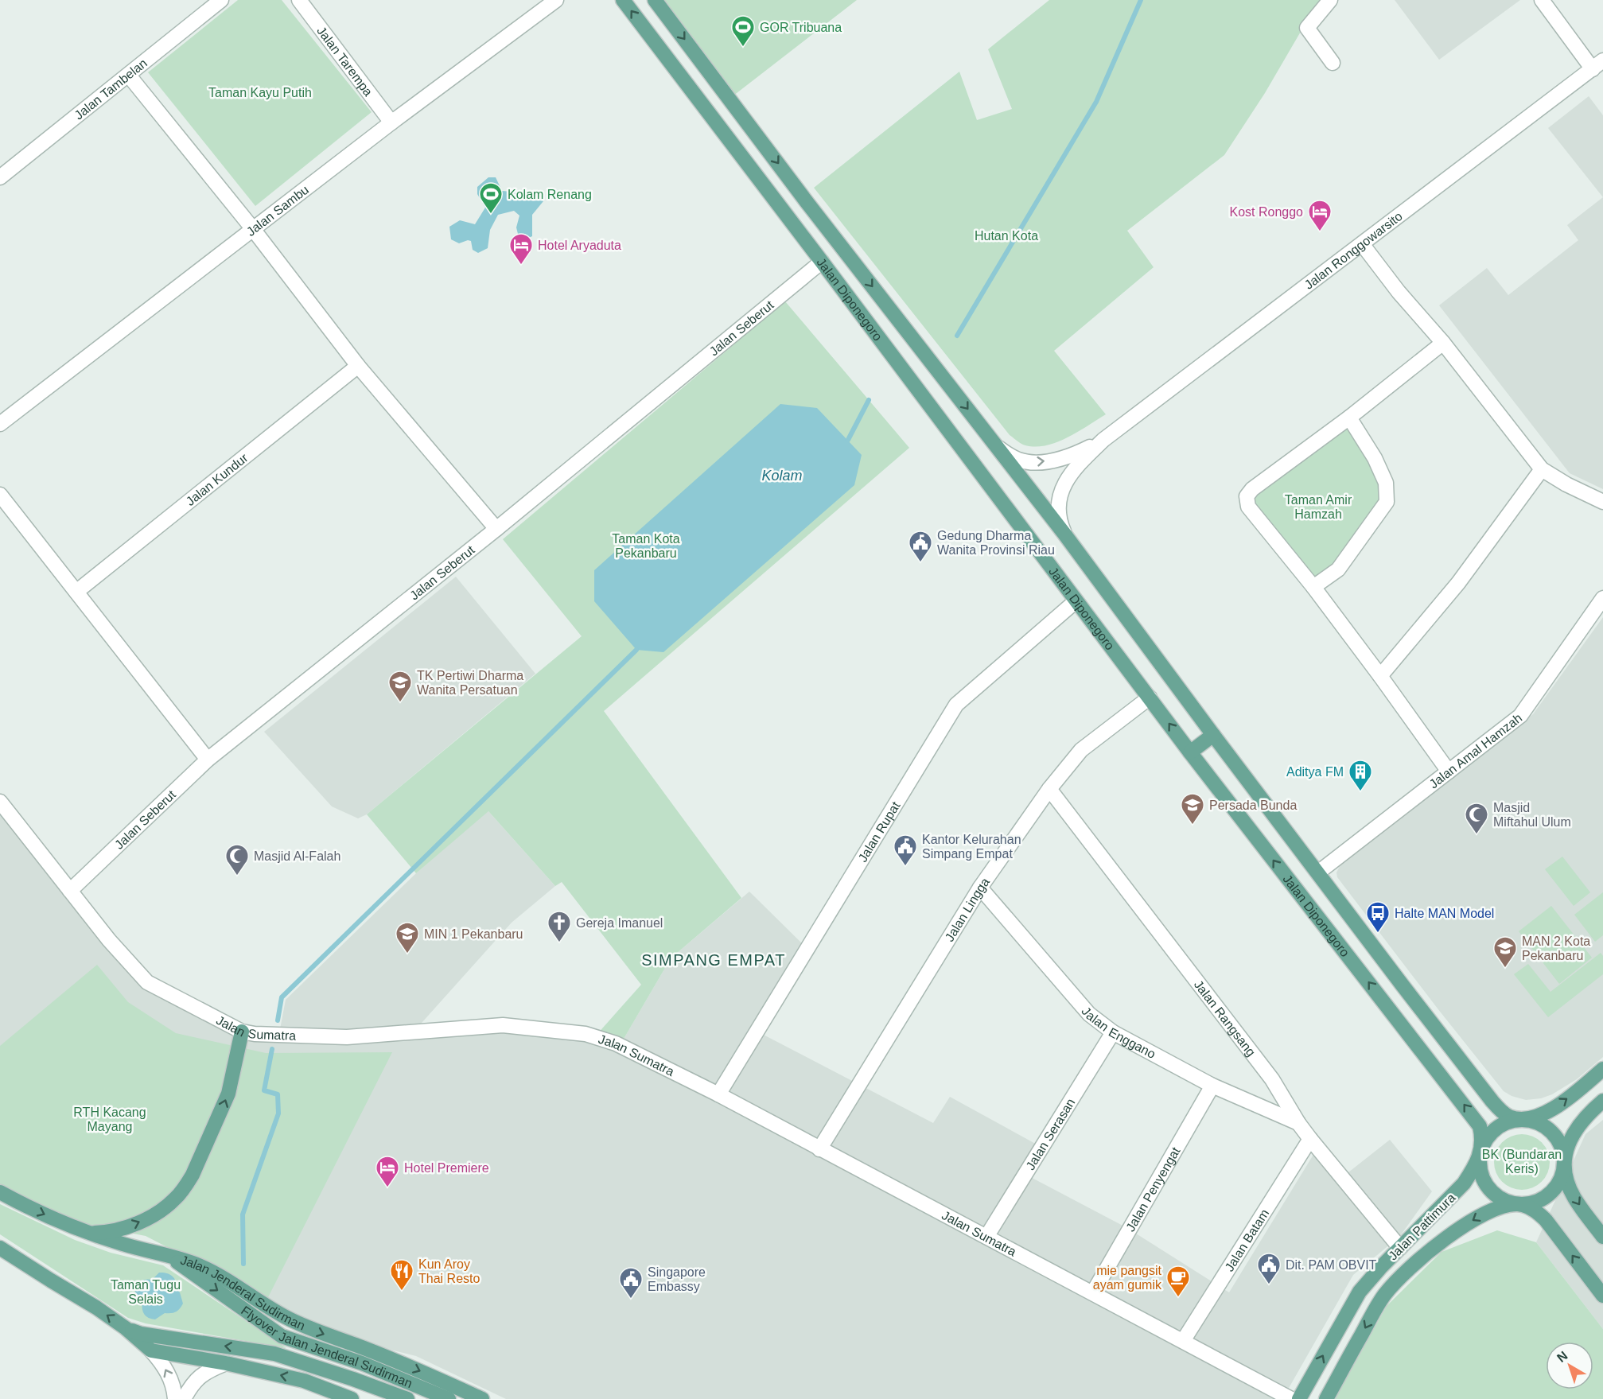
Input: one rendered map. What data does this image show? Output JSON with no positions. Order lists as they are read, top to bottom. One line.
{"streets":{"main road":["Jalan Diponegoro","Jalan Pattimura","Jalan Jenderal Sudirman","Flyover Jalan Jenderal Sudirman"],"street":["Jalan Tarempa","Jalan Tambelan","Jalan Sambu","Jalan Ronggowarsito","Jalan Seberut","Jalan Kundur","Jalan Amal Hamzah","Jalan Rupat","Jalan Lingga","Jalan Rangsang","Jalan Sumatra","Jalan Enggano","Jalan Serasan","Jalan Penyengat","Jalan Batam"]},"crossings":[["Jalan Tarempa","Jalan Sambu"],["Jalan Ronggowarsito","Jalan Diponegoro"],["Jalan Diponegoro","Jalan Seberut"],["Jalan Diponegoro","Jalan Amal Hamzah"],["Jalan Diponegoro","Jalan Rupat"],["Jalan Diponegoro","Jalan Lingga"],["Jalan Diponegoro","Jalan Pattimura"],["Jalan Seberut","Jalan Sumatra"],["Jalan Rupat","Jalan Sumatra"],["Jalan Lingga","Jalan Rangsang"],["Jalan Lingga","Jalan Sumatra"],["Jalan Lingga","Jalan Enggano"],["Jalan Rangsang","Jalan Enggano"],["Jalan Rangsang","Jalan Pattimura"],["Jalan Rangsang","Jalan Batam"],["Jalan Sumatra","Jalan Serasan"],["Jalan Sumatra","Jalan Penyengat"],["Jalan Sumatra","Jalan Batam"],["Jalan Enggano","Jalan Serasan"],["Jalan Enggano","Jalan Penyengat"],["Jalan Jenderal Sudirman","Flyover Jalan Jenderal Sudirman"]],"districts":["SIMPANG EMPAT"],"water":["Kolam"],"parks":["Taman Kayu Putih","Hutan Kota","Taman Amir Hamzah","Taman Kota Pekanbaru","RTH Kacang Mayang","BK (Bundaran Keris)","Taman Tugu Selais"],"places":{"sports":["GOR Tribuana","Kolam Renang"],"hotel":["Kost Ronggo","Hotel Aryaduta","Hotel Premiere"],"public building":["Gedung Dharma Wanita Provinsi Riau","Kantor Kelurahan Simpang Empat","Dit. PAM OBVIT","Singapore Embassy"],"school or university":["TK Pertiwi Dharma Wanita Persatuan","Persada Bunda","MIN 1 Pekanbaru","MAN 2 Kota Pekanbaru"],"building":["Aditya FM"],"mosque":["Masjid Miftahul Ulum","Masjid Al-Falah"],"bus stop":["Halte MAN Model"],"church":["Gereja Imanuel"],"restaurant":["Kun Aroy Thai Resto"],"cafe":["mie pangsit ayam gumik"]},"north":"top left"}
